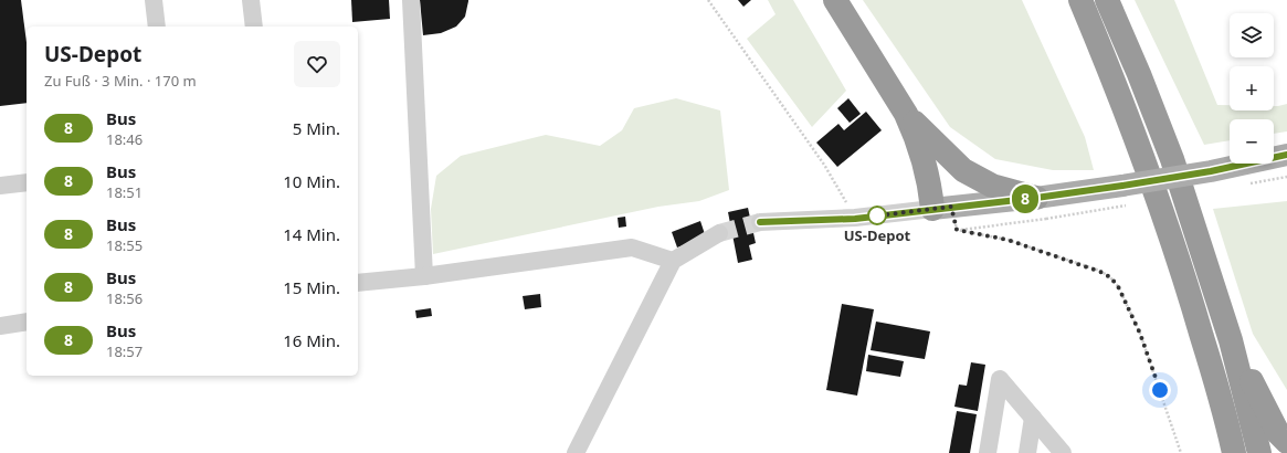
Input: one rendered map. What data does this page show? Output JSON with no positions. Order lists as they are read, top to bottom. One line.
{"places":["US-Depot"],"lines":["bus line 8"],"page":{"on_map":"8","map_buttons":["+","−"],"heading":["US-Depot","Zu Fuß · 3 Min. · 170 m"],"list":[{"mark":"8","name":"Bus","note":"18:46","value":"5 Min."},{"mark":"8","name":"Bus","note":"18:51","value":"10 Min."},{"mark":"8","name":"Bus","note":"18:55","value":"14 Min."},{"mark":"8","name":"Bus","note":"18:56","value":"15 Min."},{"mark":"8","name":"Bus","note":"18:57","value":"16 Min."}]}}
